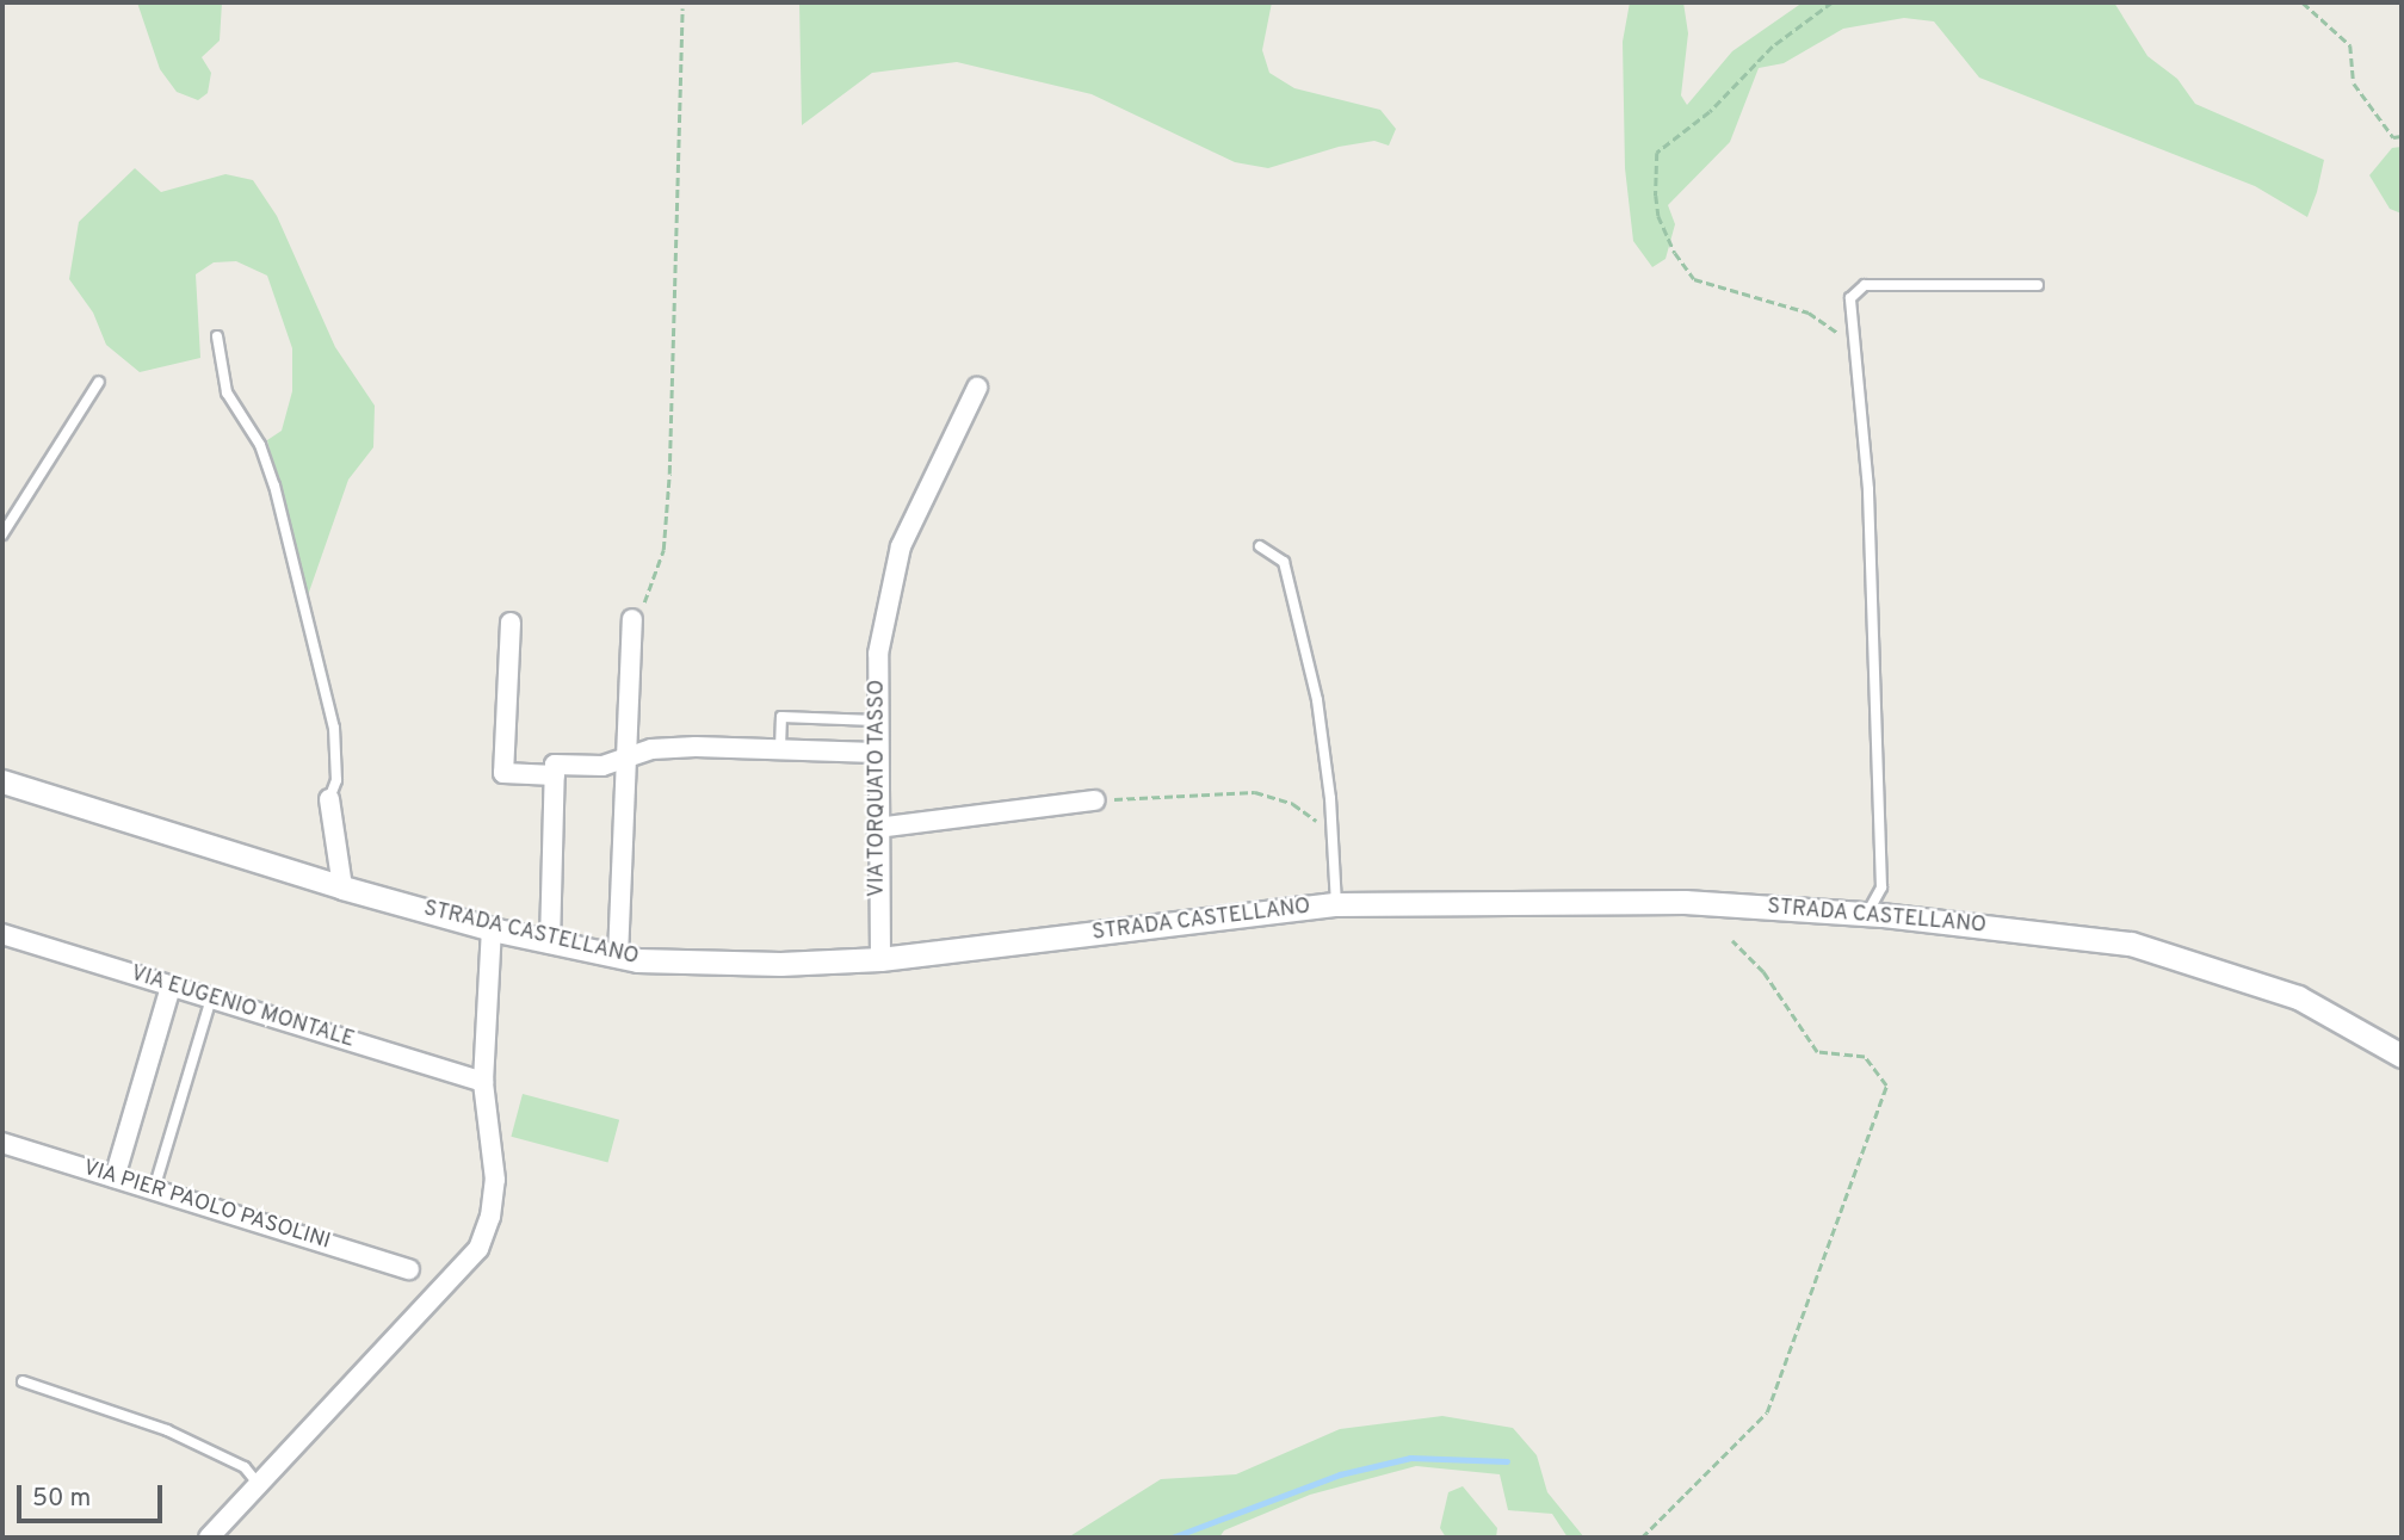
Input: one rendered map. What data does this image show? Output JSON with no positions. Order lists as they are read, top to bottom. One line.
{"streets":{"street":["VIA TORQUATO TASSO","STRADA CASTELLANO","VIA EUGENIO MONTALE","VIA PIER PAOLO PASOLINI"]},"crossings":[["VIA TORQUATO TASSO","STRADA CASTELLANO"]],"scale_bar":"50 m"}
